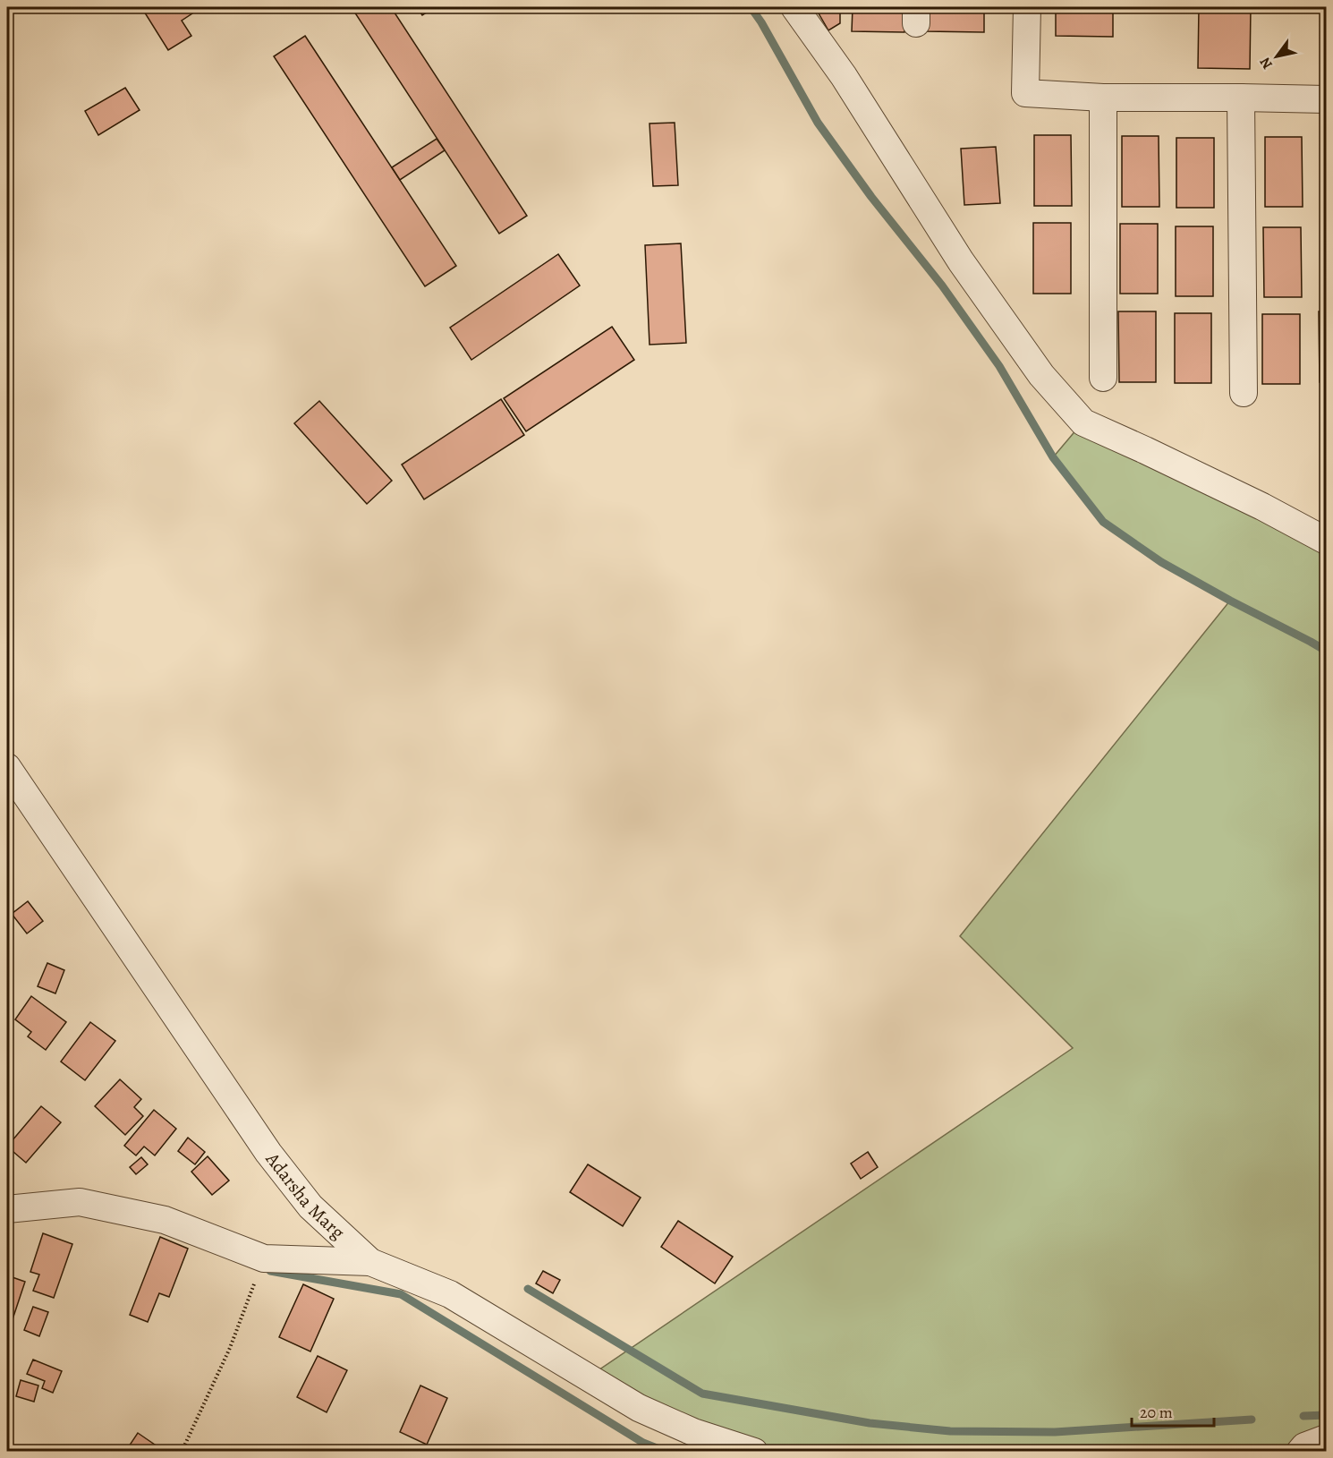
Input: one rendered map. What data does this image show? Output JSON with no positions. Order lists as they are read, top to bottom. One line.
{"streets":{"street":["Adarsha Marg"]},"scale_bar":"20 m","north":"bottom left"}
